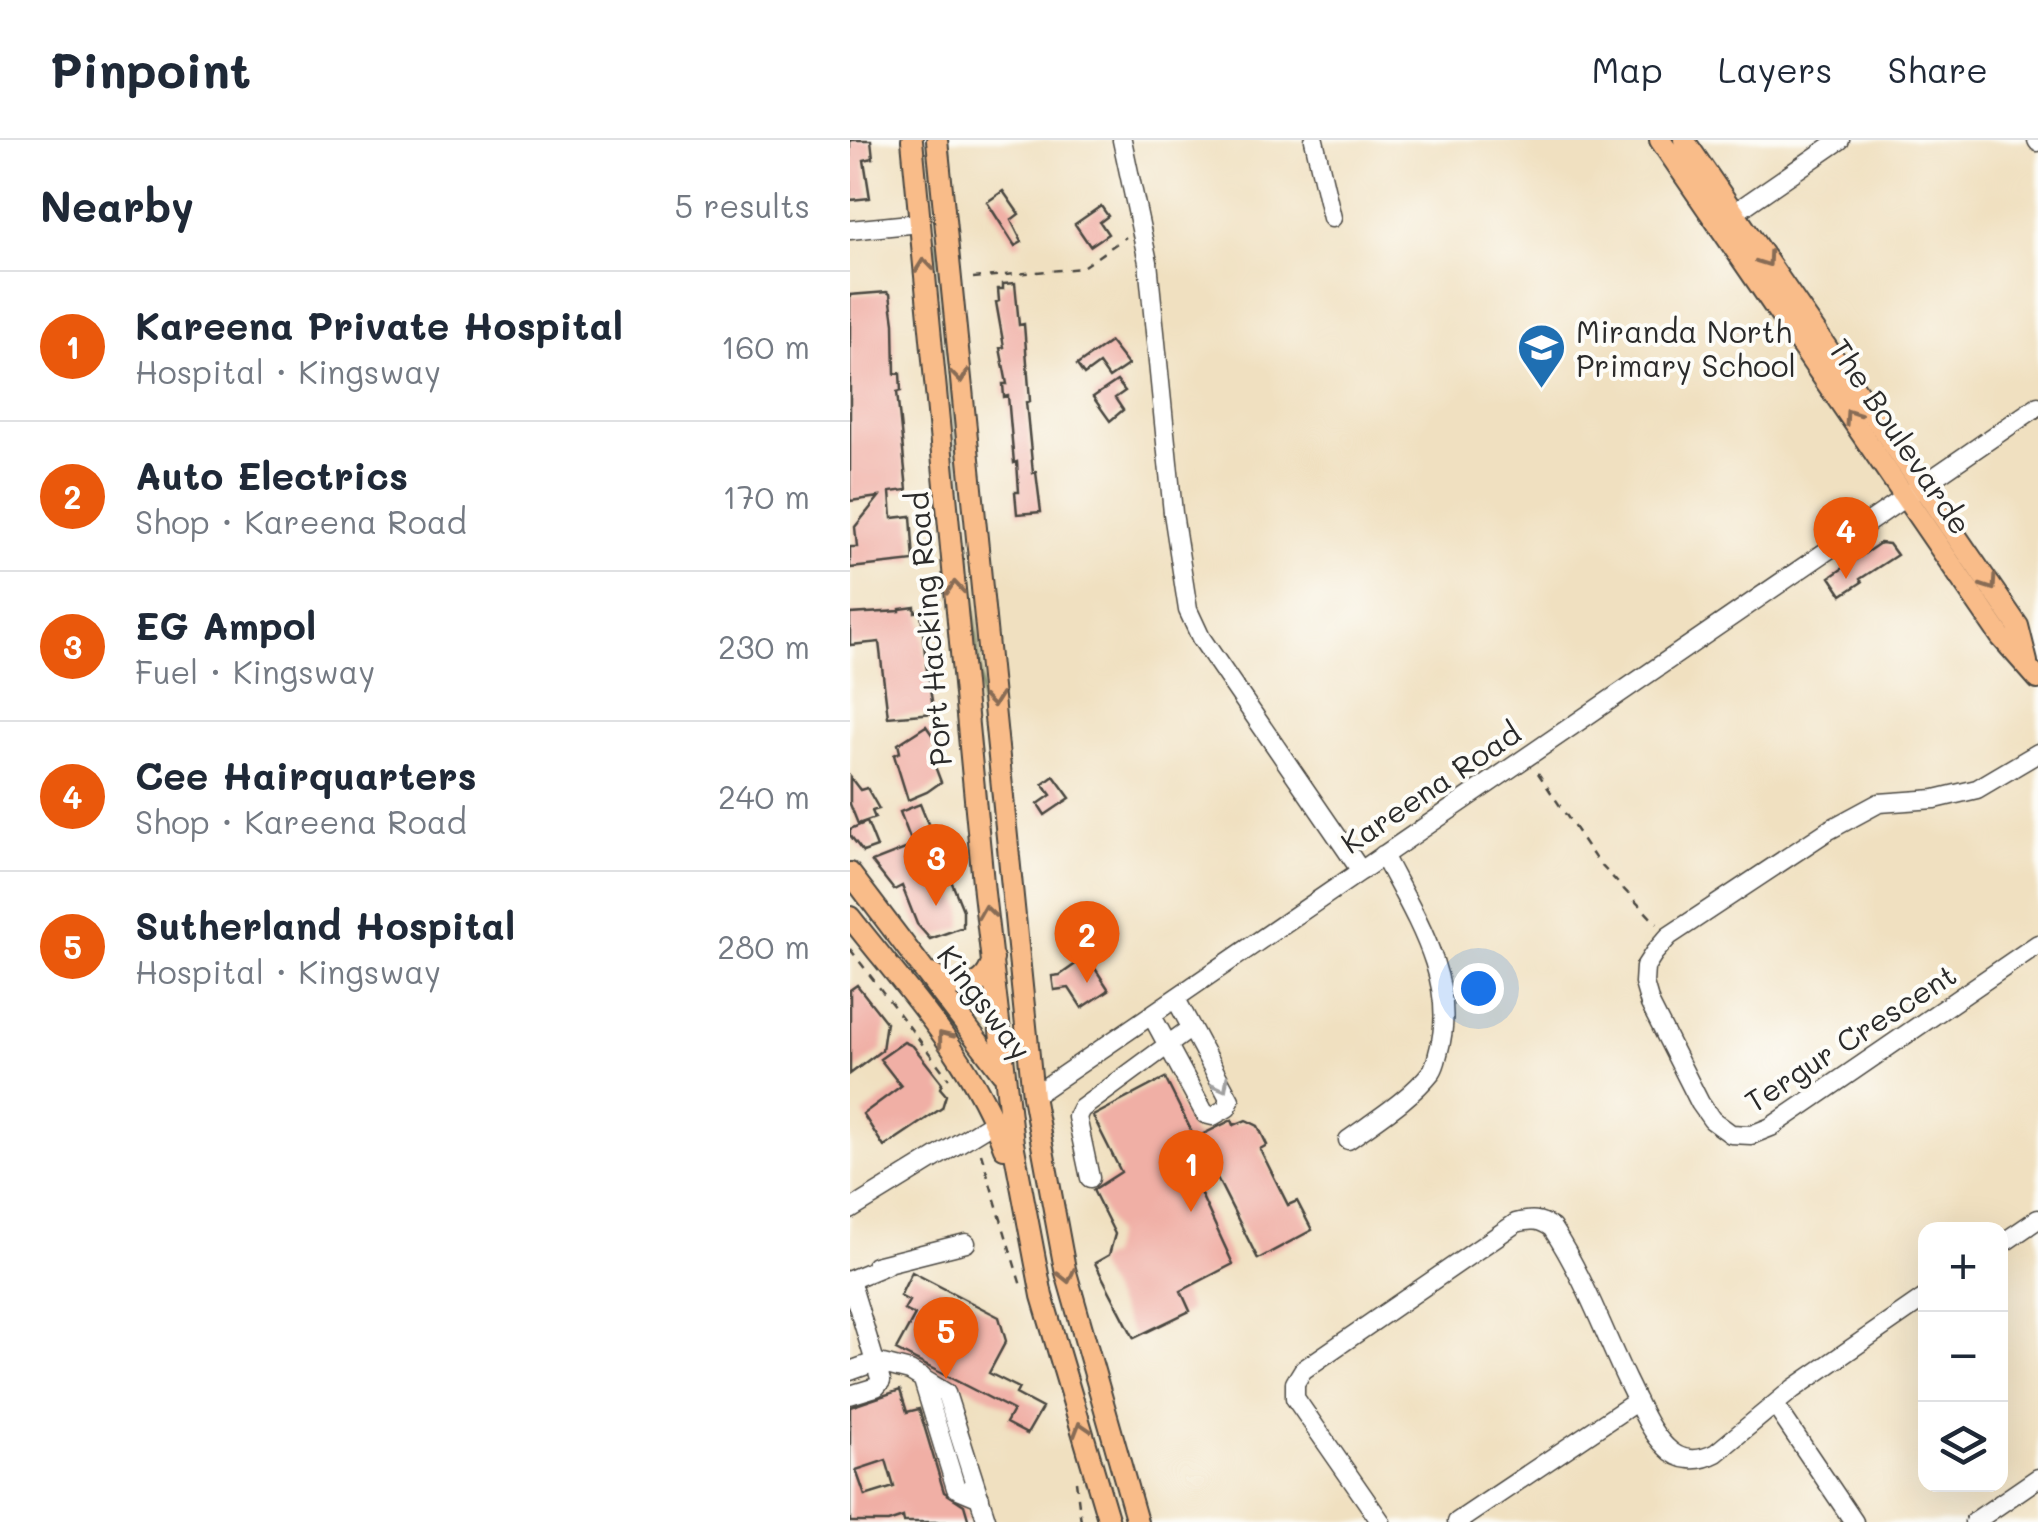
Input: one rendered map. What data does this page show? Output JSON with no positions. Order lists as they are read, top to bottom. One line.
{"streets":{"main road":["The Boulevarde","Port Hacking Road","Kingsway"],"street":["Kareena Road","Tergur Crescent"]},"crossings":[["The Boulevarde","Kareena Road"],["Port Hacking Road","Kareena Road"],["Port Hacking Road","Kingsway"],["Kareena Road","Kingsway"]],"places":{"school or university":["Miranda North Primary School"]},"page":{"header":"Pinpoint","nav":["Map","Layers","Share"],"heading":["Nearby","5 results"],"list":[{"mark":"1","name":"Kareena Private Hospital","note":"Hospital · Kingsway","value":"160 m"},{"mark":"2","name":"Auto Electrics","note":"Shop · Kareena Road","value":"170 m"},{"mark":"3","name":"EG Ampol","note":"Fuel · Kingsway","value":"230 m"},{"mark":"4","name":"Cee Hairquarters","note":"Shop · Kareena Road","value":"240 m"},{"mark":"5","name":"Sutherland Hospital","note":"Hospital · Kingsway","value":"280 m"}],"pins":["4","3","2","1","5"],"map_buttons":["+","−"]}}
